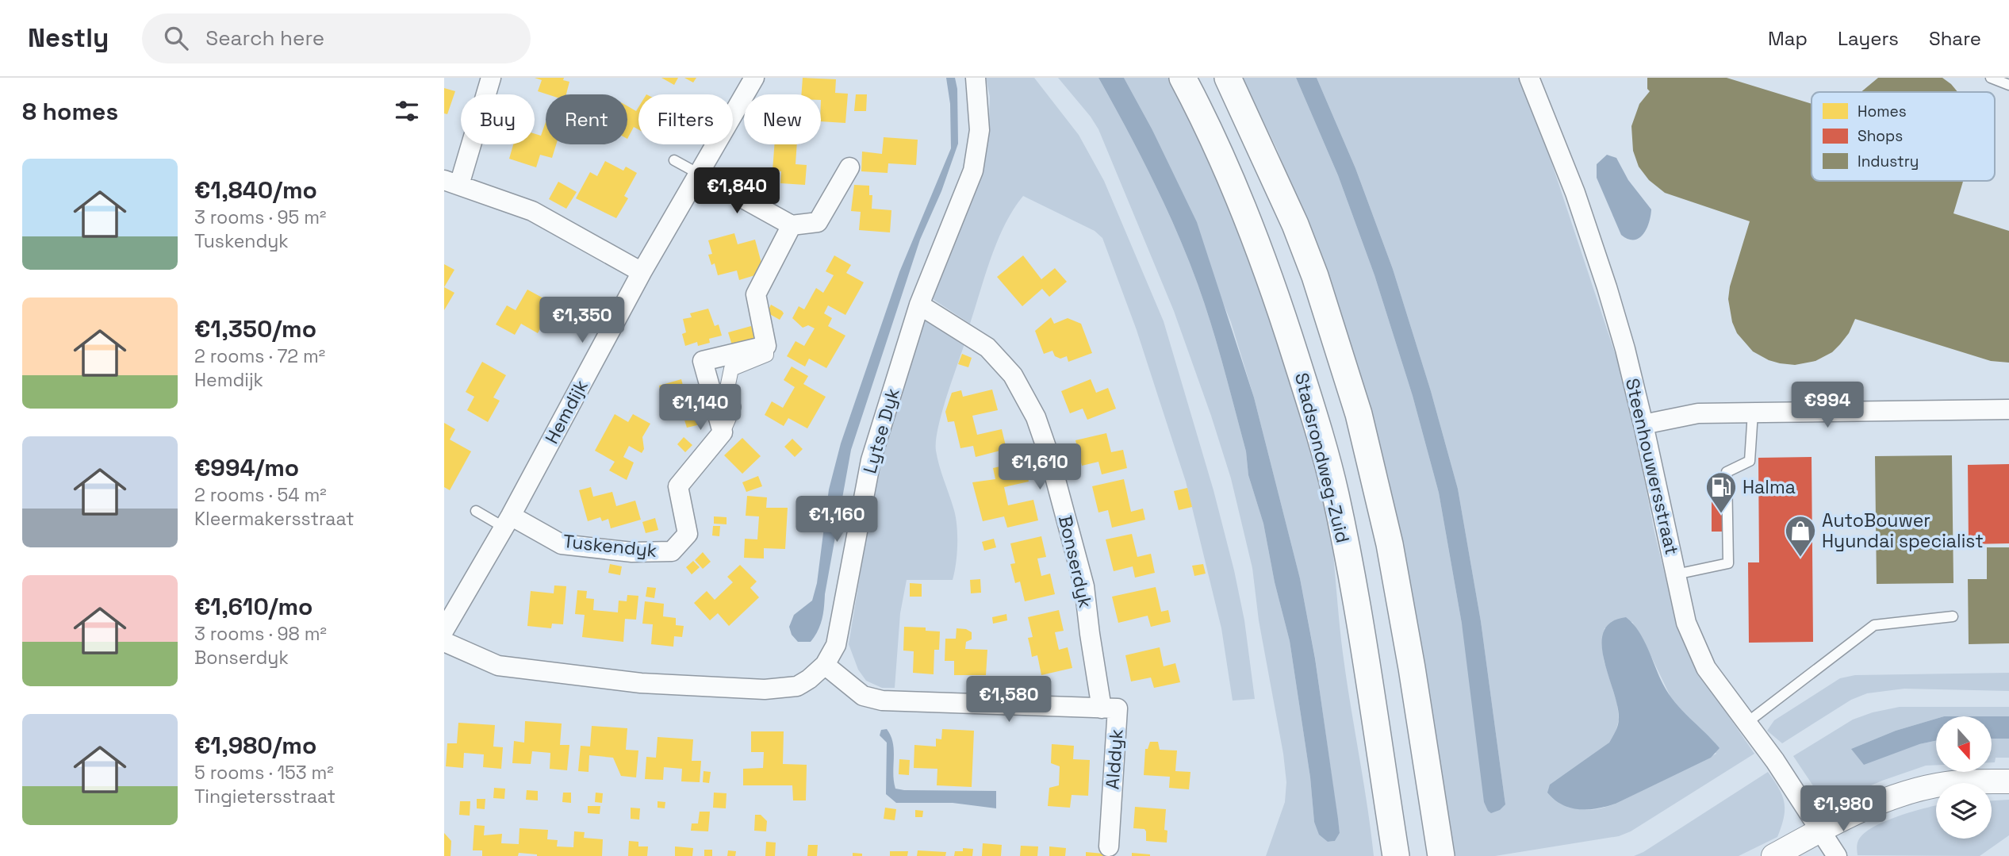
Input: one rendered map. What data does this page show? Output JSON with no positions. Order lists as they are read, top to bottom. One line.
{"streets":{"main road":["Stadsrondweg-Zuid"],"street":["Hemdijk","Lytse Dyk","Steenhouwersstraat","Tuskendyk","Bonserdyk","Alddyk"]},"crossings":[["Hemdijk","Tuskendyk"],["Lytse Dyk","Bonserdyk"],["Lytse Dyk","Alddyk"],["Bonserdyk","Alddyk"]],"places":{"fuel station":["Halma"],"shop":["AutoBouwer Hyundai specialist"]},"legend":["Homes","Shops","Industry"],"north":"bottom","page":{"header":"Nestly","search":"Search here","nav":["Map","Layers","Share"],"heading":"8 homes","chip":["Buy","Rent","Filters","New"],"list":[{"name":"€1,840/mo","note":"3 rooms · 95 m² · Tuskendyk"},{"name":"€1,350/mo","note":"2 rooms · 72 m² · Hemdijk"},{"name":"€994/mo","note":"2 rooms · 54 m² · Kleermakersstraat"},{"name":"€1,610/mo","note":"3 rooms · 98 m² · Bonserdyk"},{"name":"€1,980/mo","note":"5 rooms · 153 m² · Tingietersstraat"}],"price":["€1,840","€1,350","€994","€1,140","€1,610","€1,160","€1,580","€1,980"]}}
